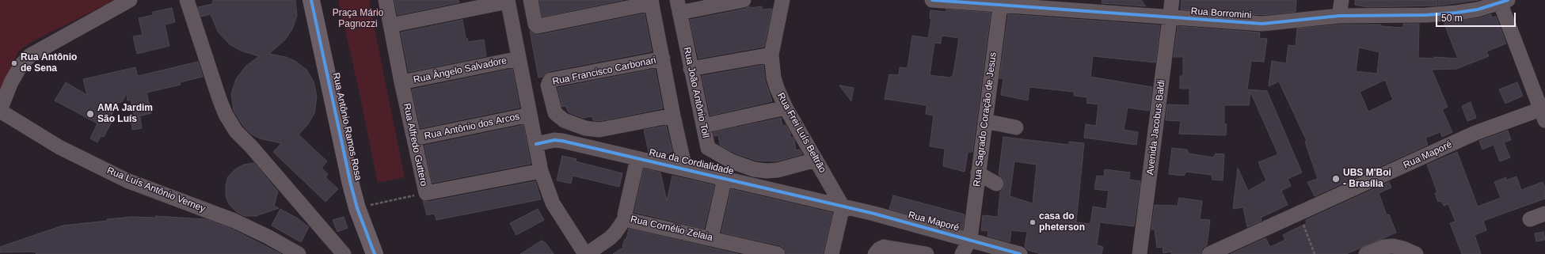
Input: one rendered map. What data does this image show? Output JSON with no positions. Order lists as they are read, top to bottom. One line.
{"streets":{"main road":["Rua Antônio Ramos Rosa"],"street":["Rua Borromini","Rua Ângelo Salvadore","Rua Francisco Carbonari","Rua João Antônio Toll","Rua Sagrado Coração de Jesus","Rua Antônio dos Arcos","Avenida Jacobus Baldi","Rua Frei Luís Beltrão","Rua Alfredo Guttero","Rua Maporé","Rua da Cordialidade","Rua Luís Antônio Verney","Rua Cornélio Zelaia"]},"crossings":[["Rua Borromini","Rua Sagrado Coração de Jesus"],["Rua Borromini","Avenida Jacobus Baldi"],["Rua Ângelo Salvadore","Rua Alfredo Guttero"],["Rua João Antônio Toll","Rua Frei Luís Beltrão"],["Rua Sagrado Coração de Jesus","Rua Maporé"],["Rua Antônio dos Arcos","Rua Alfredo Guttero"],["Rua Frei Luís Beltrão","Rua Maporé"],["Rua Frei Luís Beltrão","Rua da Cordialidade"],["Rua Maporé","Rua da Cordialidade"],["Rua da Cordialidade","Rua Cornélio Zelaia"]],"parks":["Praça Mário Pagnozzi"],"places":["Rua Antônio de Sena","AMA Jardim São Luís","UBS M'Boi - Brasília","casa do pheterson"],"scale_bar":"50 m"}
